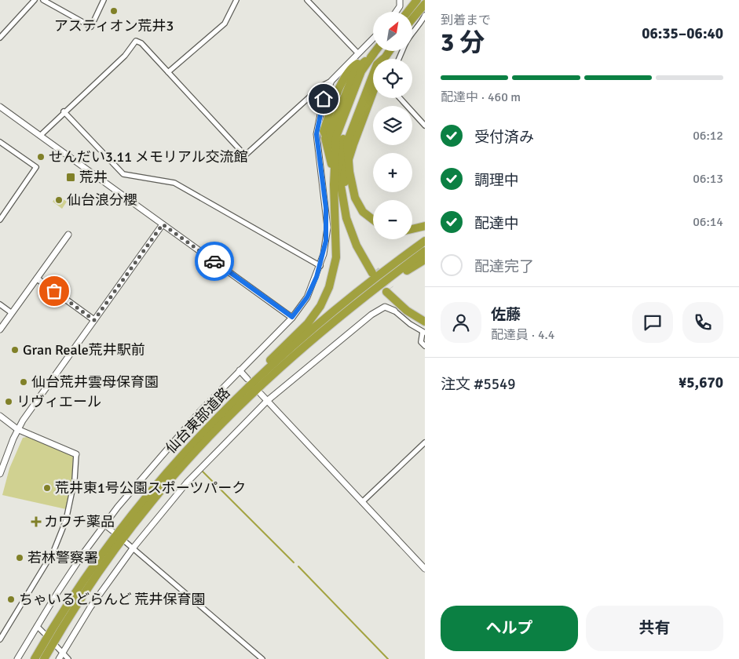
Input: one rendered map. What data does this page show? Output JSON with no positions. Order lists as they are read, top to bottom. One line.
{"streets":{"highway":["仙台東部道路"]},"places":{"other":["アスティオン荒井3","せんだい3.11 メモリアル交流館","仙台浪分櫻","Gran Reale荒井駅前","仙台荒井雲母保育園","リヴィエール","荒井東1号公園スポーツパーク","若林警察署","ちゃいるどらんど 荒井保育園"],"transit":["荒井"],"health":["カワチ薬品"]},"north":"top right","page":{"heading":["3 分","到着まで","06:35–06:40"],"panel":["佐藤","配達員 · 4.4","注文 #5549","¥5,670"],"map_buttons":["+","−"],"bar":"配達中 · 460 m","list":[["受付済み","06:12"],["調理中","06:13"],["配達中","06:14"],"配達完了"],"buttons":["ヘルプ","共有"]}}
